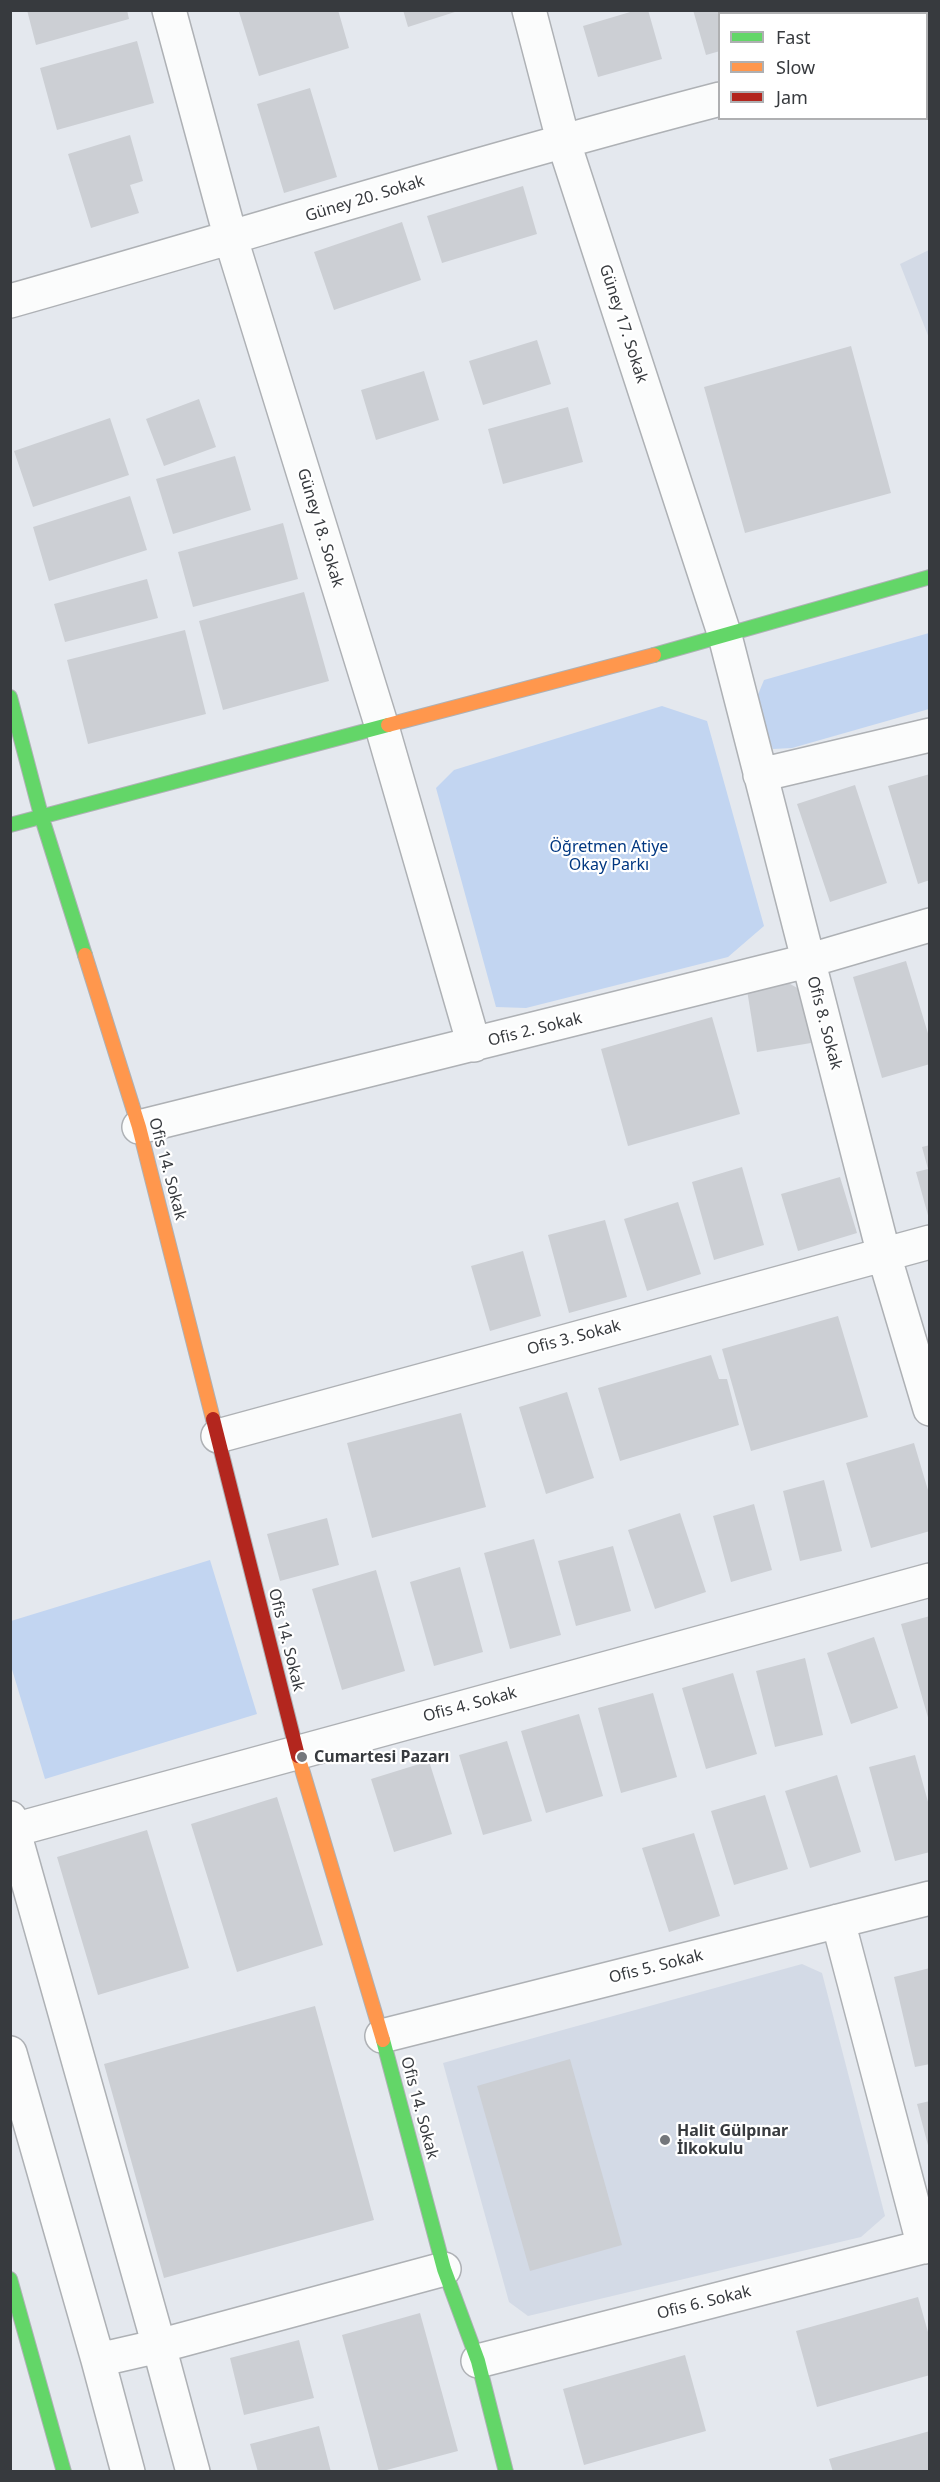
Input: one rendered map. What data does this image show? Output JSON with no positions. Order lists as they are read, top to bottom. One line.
{"streets":{"main road":["Ofis 14. Sokak"],"street":["Güney 20. Sokak","Güney 17. Sokak","Güney 18. Sokak","Ofis 8. Sokak","Ofis 2. Sokak","Ofis 3. Sokak","Ofis 4. Sokak","Ofis 5. Sokak","Ofis 6. Sokak"]},"crossings":[["Güney 20. Sokak","Güney 17. Sokak"],["Güney 20. Sokak","Güney 18. Sokak"],["Güney 17. Sokak","Ofis 8. Sokak"],["Güney 18. Sokak","Ofis 2. Sokak"],["Ofis 8. Sokak","Ofis 2. Sokak"],["Ofis 8. Sokak","Ofis 3. Sokak"],["Ofis 2. Sokak","Ofis 14. Sokak"],["Ofis 14. Sokak","Ofis 3. Sokak"],["Ofis 14. Sokak","Ofis 4. Sokak"],["Ofis 14. Sokak","Ofis 5. Sokak"],["Ofis 14. Sokak","Ofis 6. Sokak"]],"parks":["Öğretmen Atiye Okay Parkı"],"places":["Cumartesi Pazarı","Halit Gülpınar İlkokulu"],"legend":["Fast","Slow","Jam"]}
